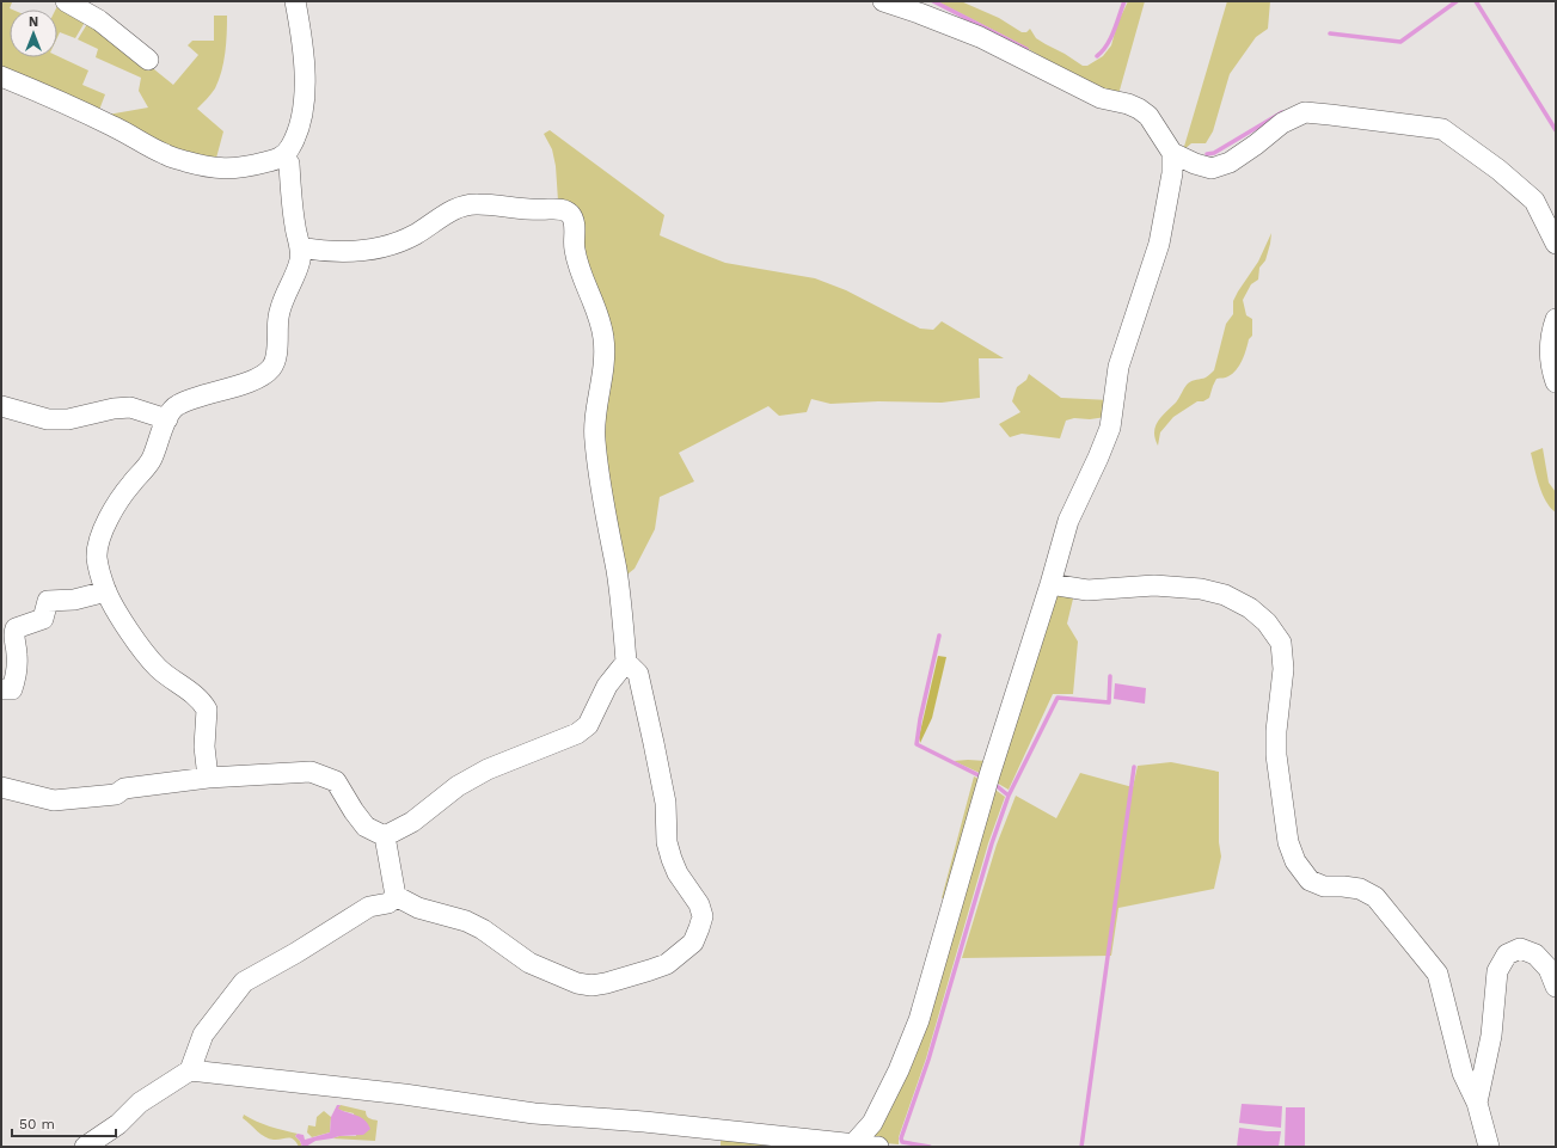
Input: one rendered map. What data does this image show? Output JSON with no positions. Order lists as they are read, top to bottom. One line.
{"scale_bar":"50 m","north":"top"}
